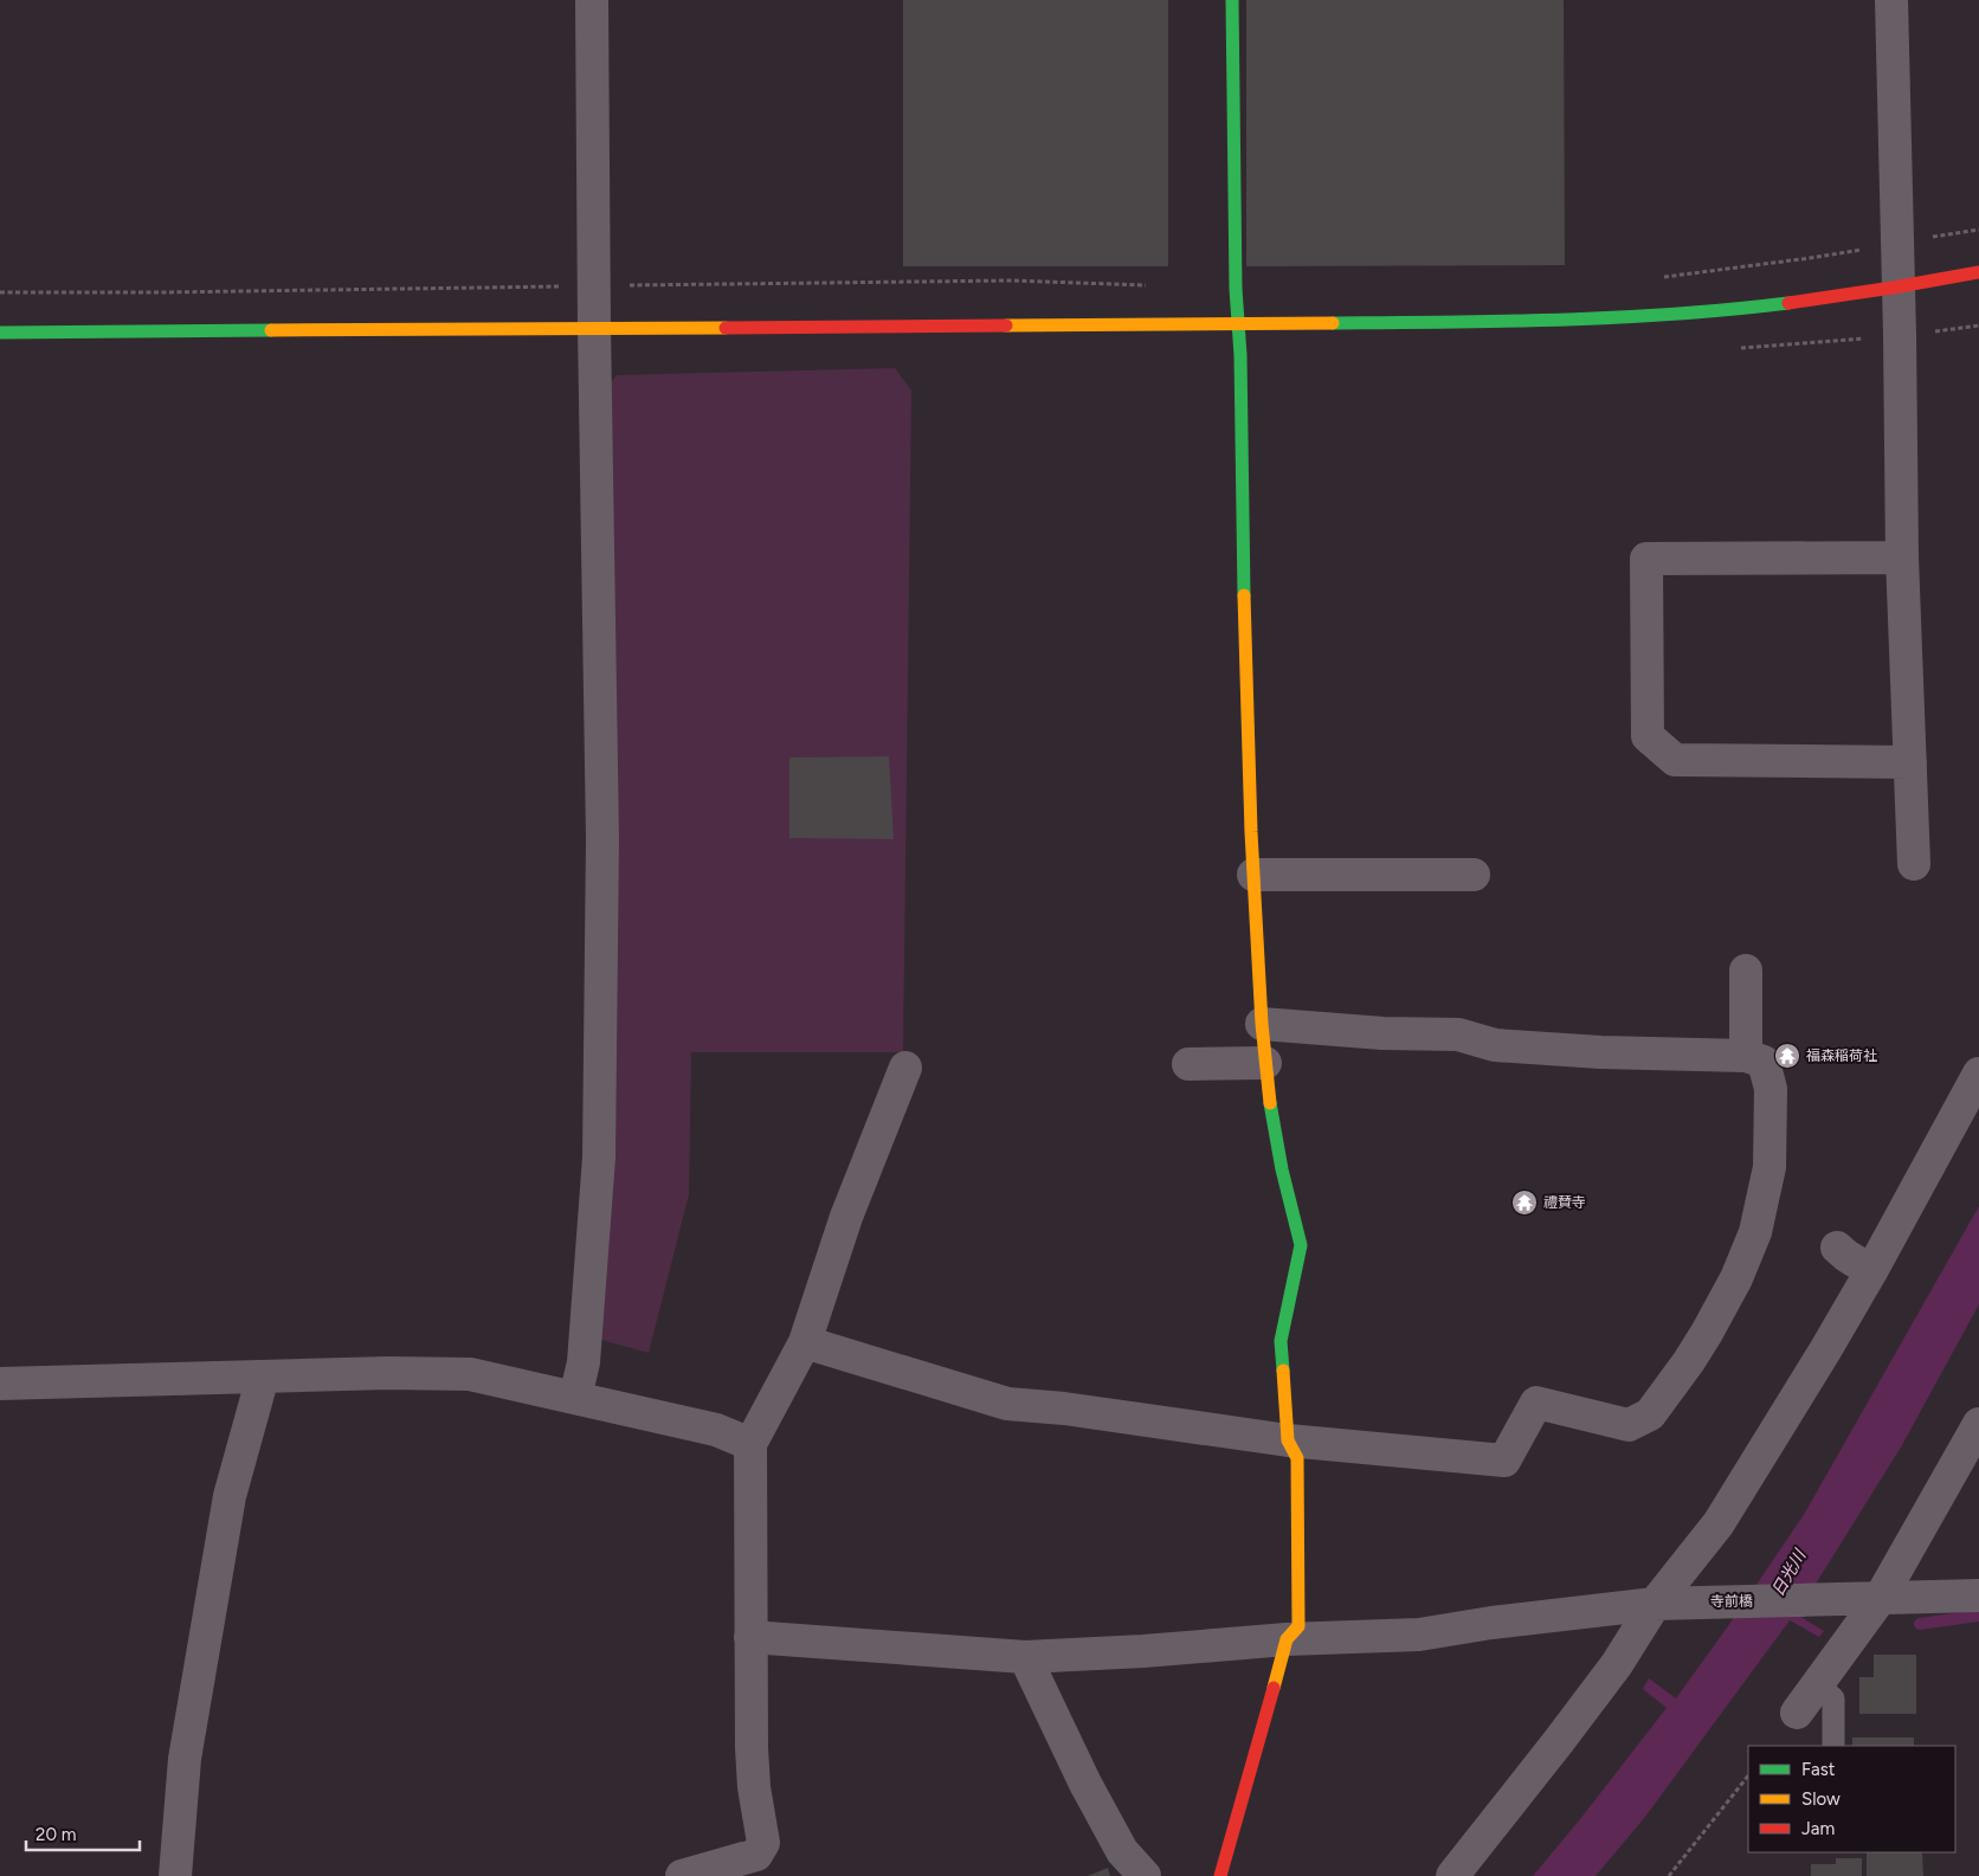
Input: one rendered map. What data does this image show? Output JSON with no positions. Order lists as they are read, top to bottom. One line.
{"streets":{"street":["寺前橋"]},"water":["日光川"],"places":{"temple":["福森稲荷社","禮賛寺"]},"legend":["Fast","Slow","Jam"],"scale_bar":"20 m"}
